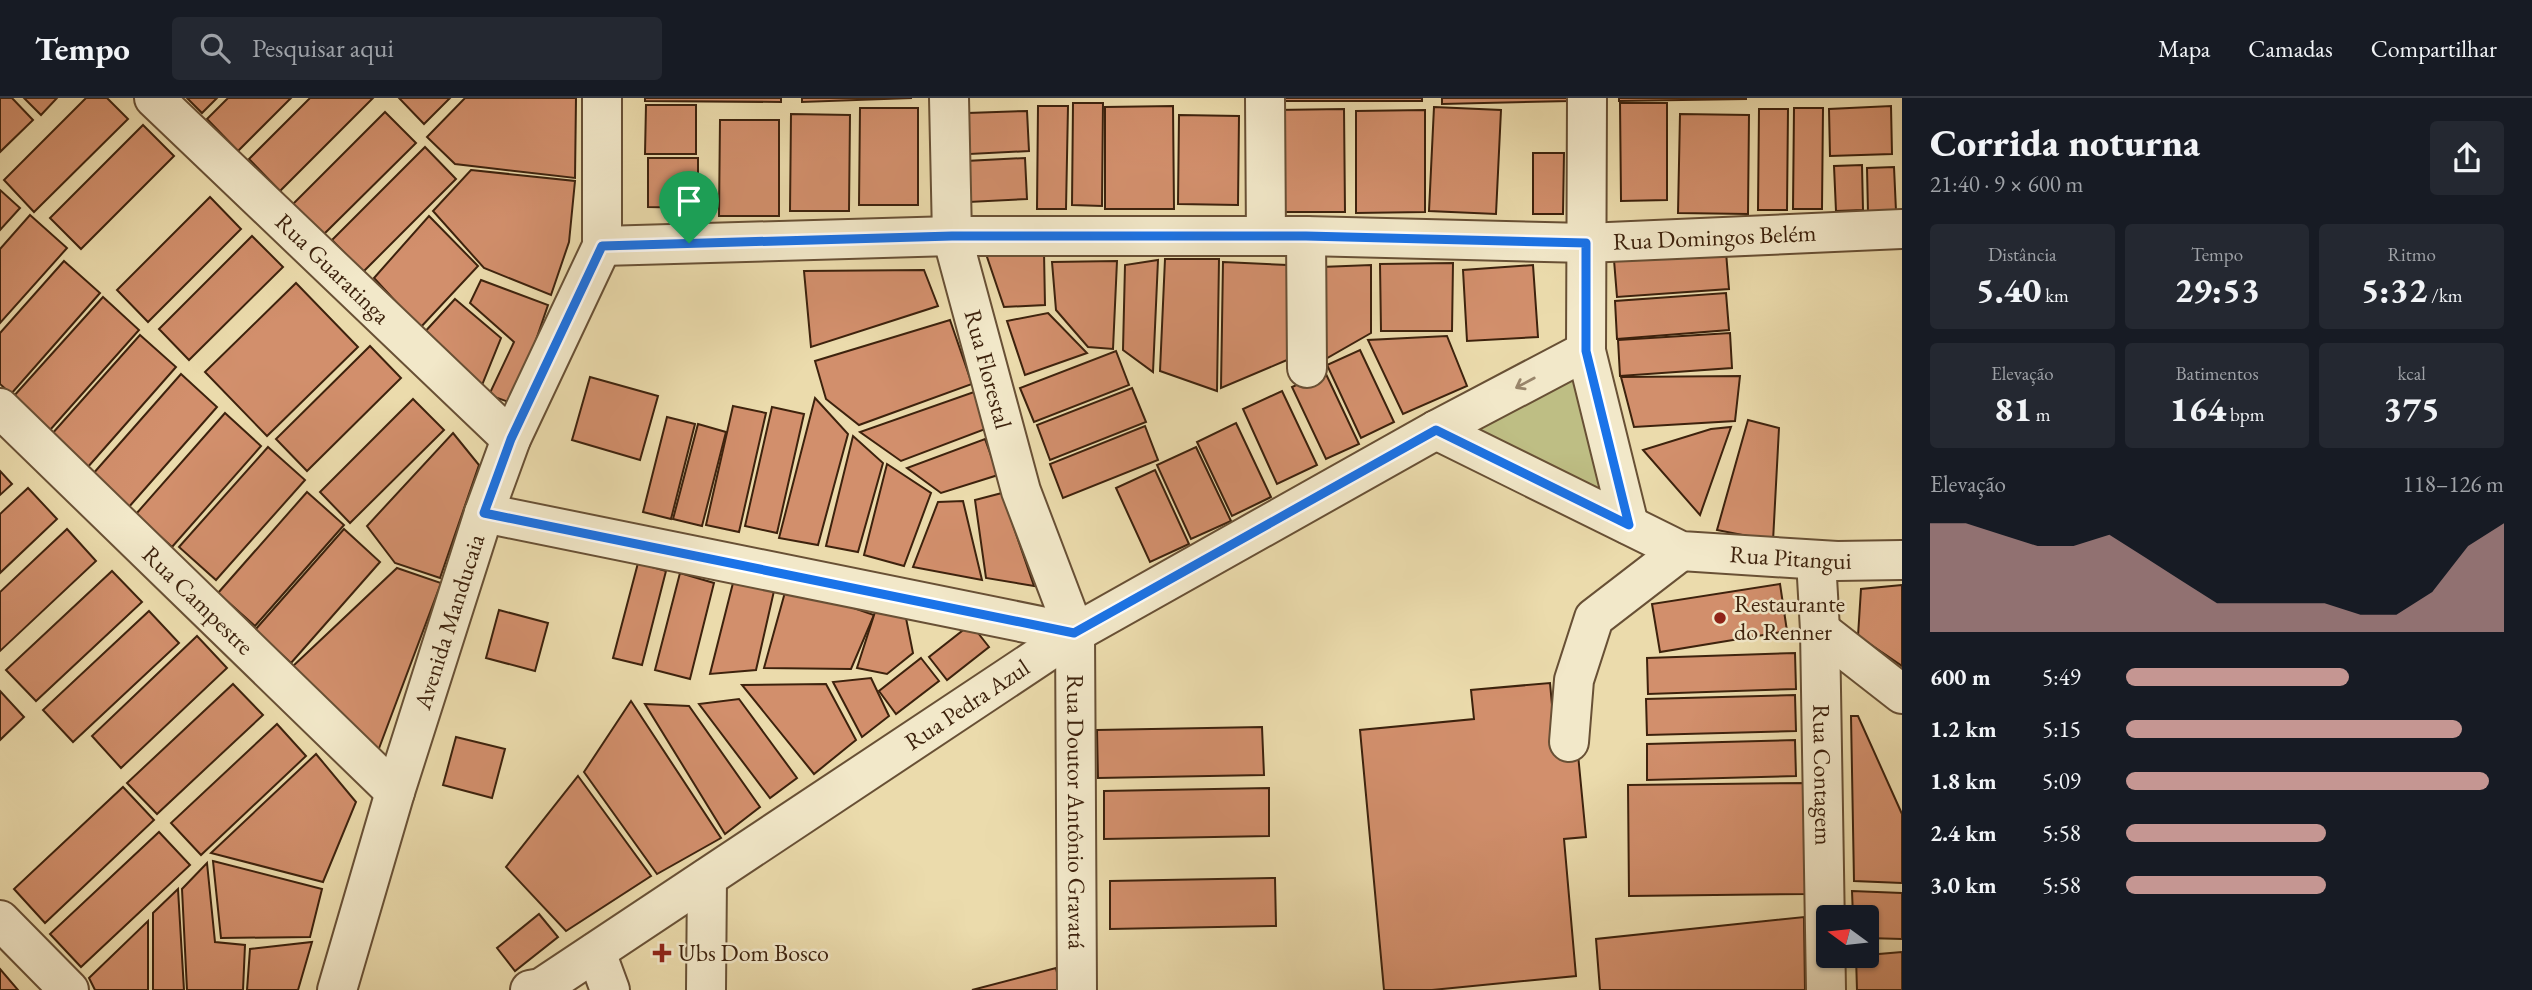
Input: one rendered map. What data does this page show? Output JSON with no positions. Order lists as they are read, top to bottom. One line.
{"streets":{"street":["Rua Domingos Belém","Rua Guaratinga","Rua Florestal","Rua Pitangui","Rua Campestre","Avenida Manducaia","Rua Pedra Azul","Rua Contagem","Rua Doutor Antônio Gravatá"]},"crossings":[["Rua Domingos Belém","Rua Florestal"],["Rua Domingos Belém","Avenida Manducaia"],["Rua Guaratinga","Avenida Manducaia"],["Rua Florestal","Rua Pedra Azul"],["Rua Florestal","Rua Doutor Antônio Gravatá"],["Rua Pitangui","Rua Contagem"],["Rua Campestre","Avenida Manducaia"],["Rua Pedra Azul","Rua Doutor Antônio Gravatá"]],"places":{"other":["Restaurante do Renner"],"health":["Ubs Dom Bosco"]},"north":"left","page":{"header":"Tempo","search":"Pesquisar aqui","nav":["Mapa","Camadas","Compartilhar"],"heading":["Corrida noturna","21:40 · 9 × 600 m"],"stats":[["Distância","5.40 km"],["Tempo","29:53"],["Ritmo","5:32 /km"],["Elevação","81 m"],["Batimentos","164 bpm"],["kcal","375"]],"chart":["Elevação","118–126 m"],"list":[{"name":"600 m","note":"5:49"},{"name":"1.2 km","note":"5:15"},{"name":"1.8 km","note":"5:09"},{"name":"2.4 km","note":"5:58"},{"name":"3.0 km","note":"5:58"}]}}
